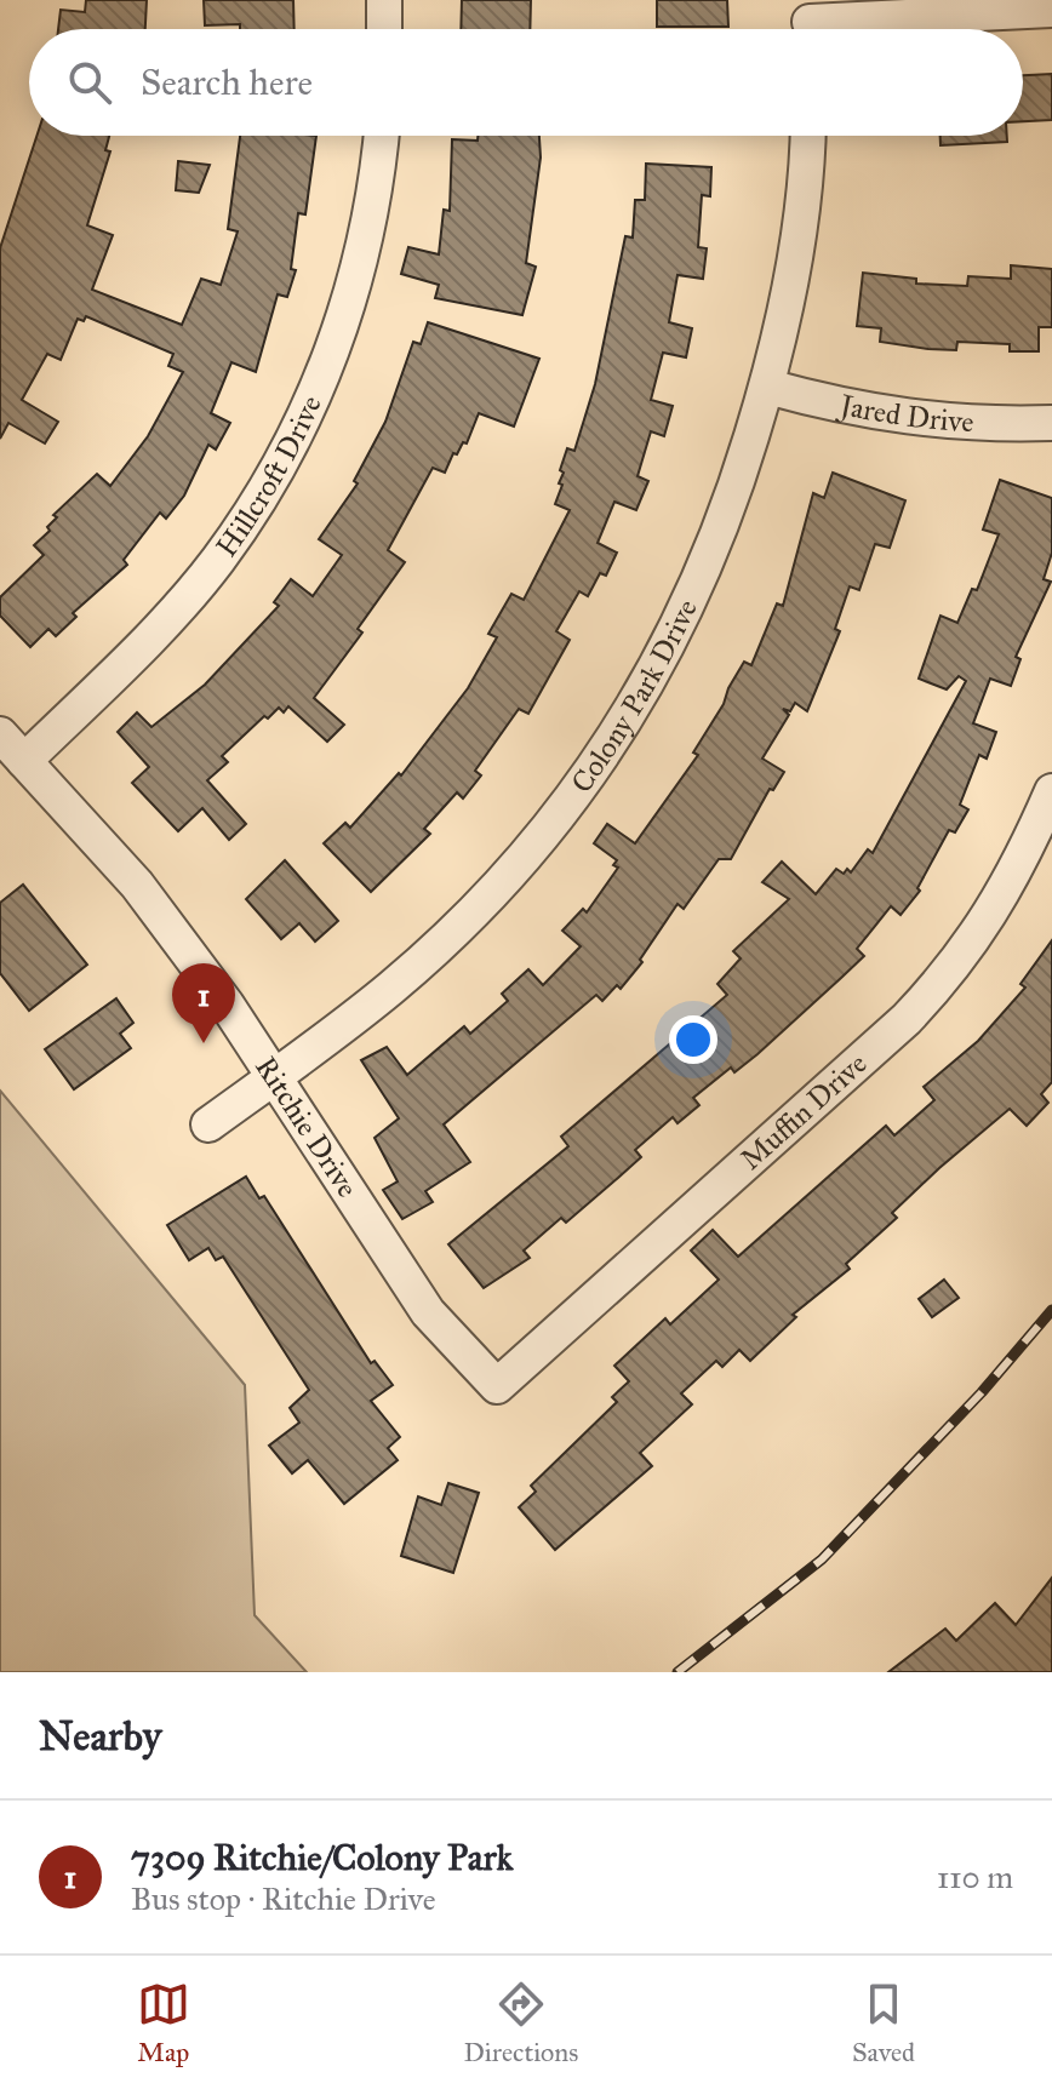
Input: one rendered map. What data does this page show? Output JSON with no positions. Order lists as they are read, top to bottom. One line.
{"streets":{"street":["Jared Drive","Hillcroft Drive","Colony Park Drive","Muffin Drive","Ritchie Drive"]},"crossings":[["Jared Drive","Colony Park Drive"],["Hillcroft Drive","Ritchie Drive"],["Colony Park Drive","Ritchie Drive"],["Muffin Drive","Ritchie Drive"]],"page":{"search":"Search here","pins":"1","heading":"Nearby","list":[{"mark":"1","name":"7309 Ritchie/Colony Park","note":"Bus stop · Ritchie Drive","value":"110 m"}],"nav":["Map","Directions","Saved"]}}
